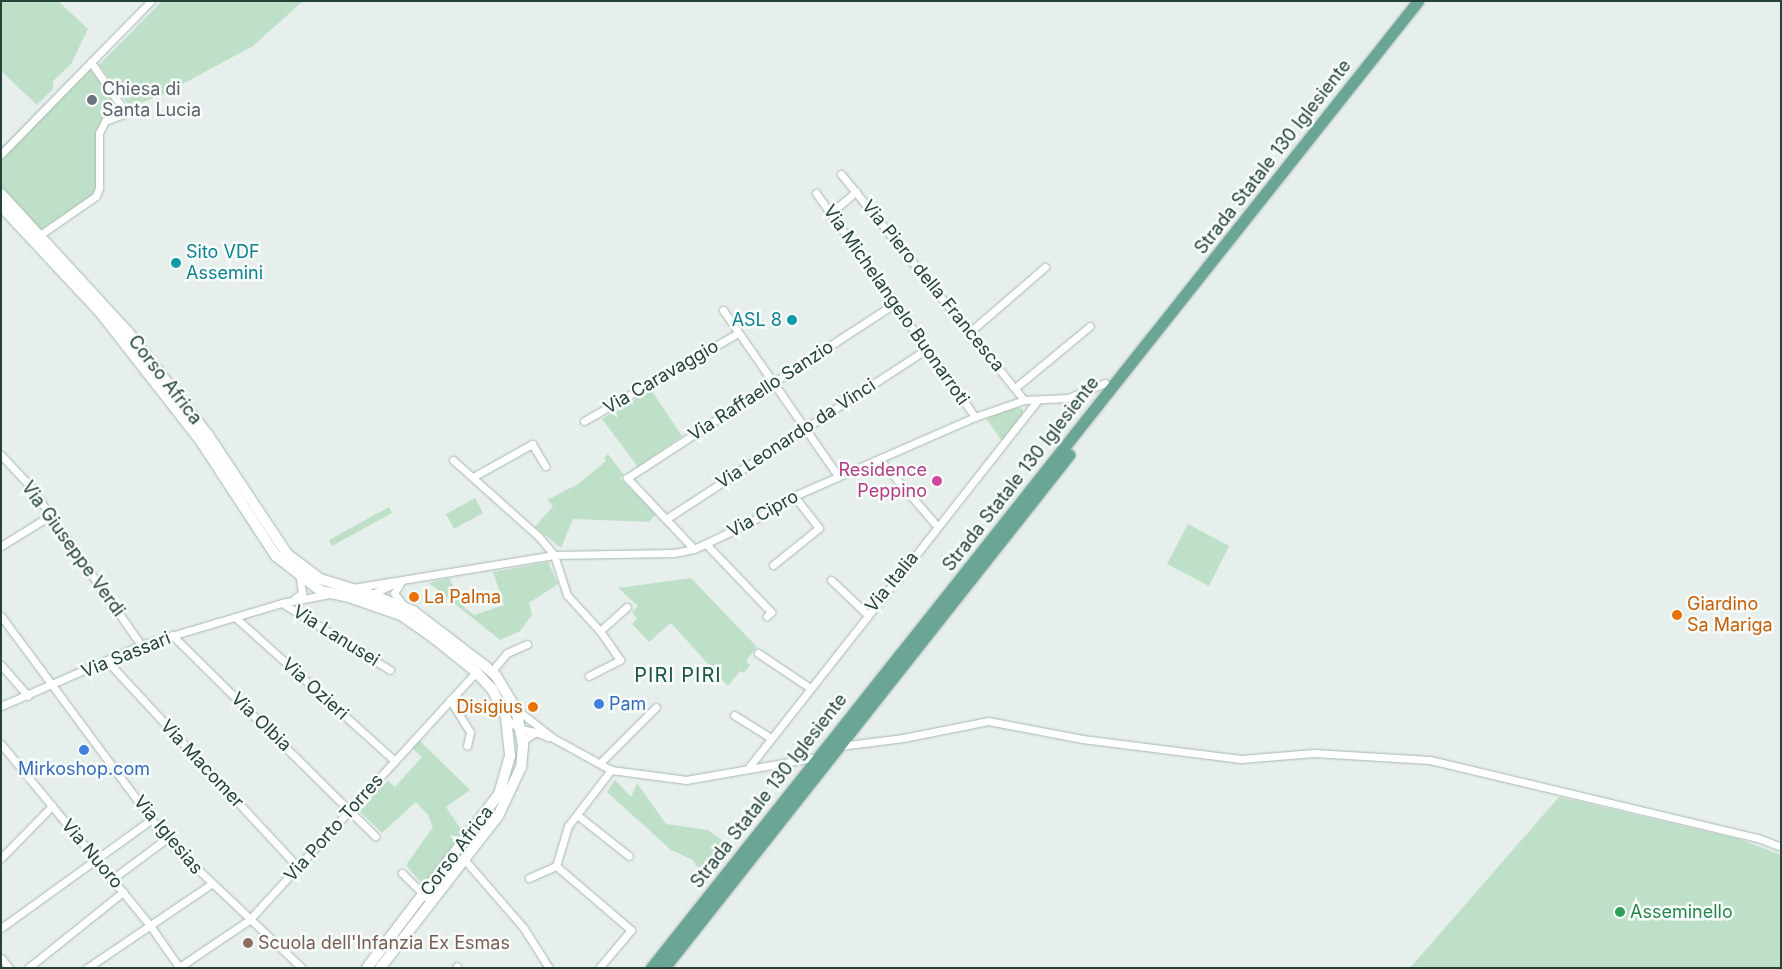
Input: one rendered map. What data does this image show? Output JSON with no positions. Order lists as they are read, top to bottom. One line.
{"streets":{"main road":["Strada Statale 130 Iglesiente"],"street":["Via Piero della Francesca","Via Michelangelo Buonarroti","Via Caravaggio","Corso Africa","Via Raffaello Sanzio","Via Leonardo da Vinci","Via Cipro","Via Giuseppe Verdi","Via Italia","Via Lanusei","Via Sassari","Via Ozieri","Via Olbia","Via Macomer","Via Porto Torres","Via Iglesias","Via Nuoro"]},"crossings":[["Via Piero della Francesca","Via Cipro"],["Via Michelangelo Buonarroti","Via Raffaello Sanzio"],["Via Michelangelo Buonarroti","Via Leonardo da Vinci"],["Via Michelangelo Buonarroti","Via Cipro"],["Corso Africa","Via Cipro"],["Corso Africa","Via Sassari"],["Corso Africa","Via Porto Torres"],["Via Raffaello Sanzio","Via Leonardo da Vinci"],["Via Cipro","Via Italia"],["Via Cipro","Via Sassari"],["Via Giuseppe Verdi","Via Sassari"],["Via Lanusei","Via Sassari"],["Via Sassari","Via Ozieri"],["Via Sassari","Via Olbia"],["Via Sassari","Via Macomer"],["Via Sassari","Via Iglesias"],["Via Ozieri","Via Porto Torres"],["Via Olbia","Via Porto Torres"],["Via Macomer","Via Porto Torres"],["Via Porto Torres","Via Iglesias"],["Via Porto Torres","Via Nuoro"]],"districts":["PIRI PIRI"],"places":["Chiesa di Santa Lucia","Sito VDF Assemini","ASL 8","Residence Peppino","La Palma","Giardino Sa Mariga","Pam","Disigius","Mirkoshop.com","Asseminello","Scuola dell'Infanzia Ex Esmas"]}
